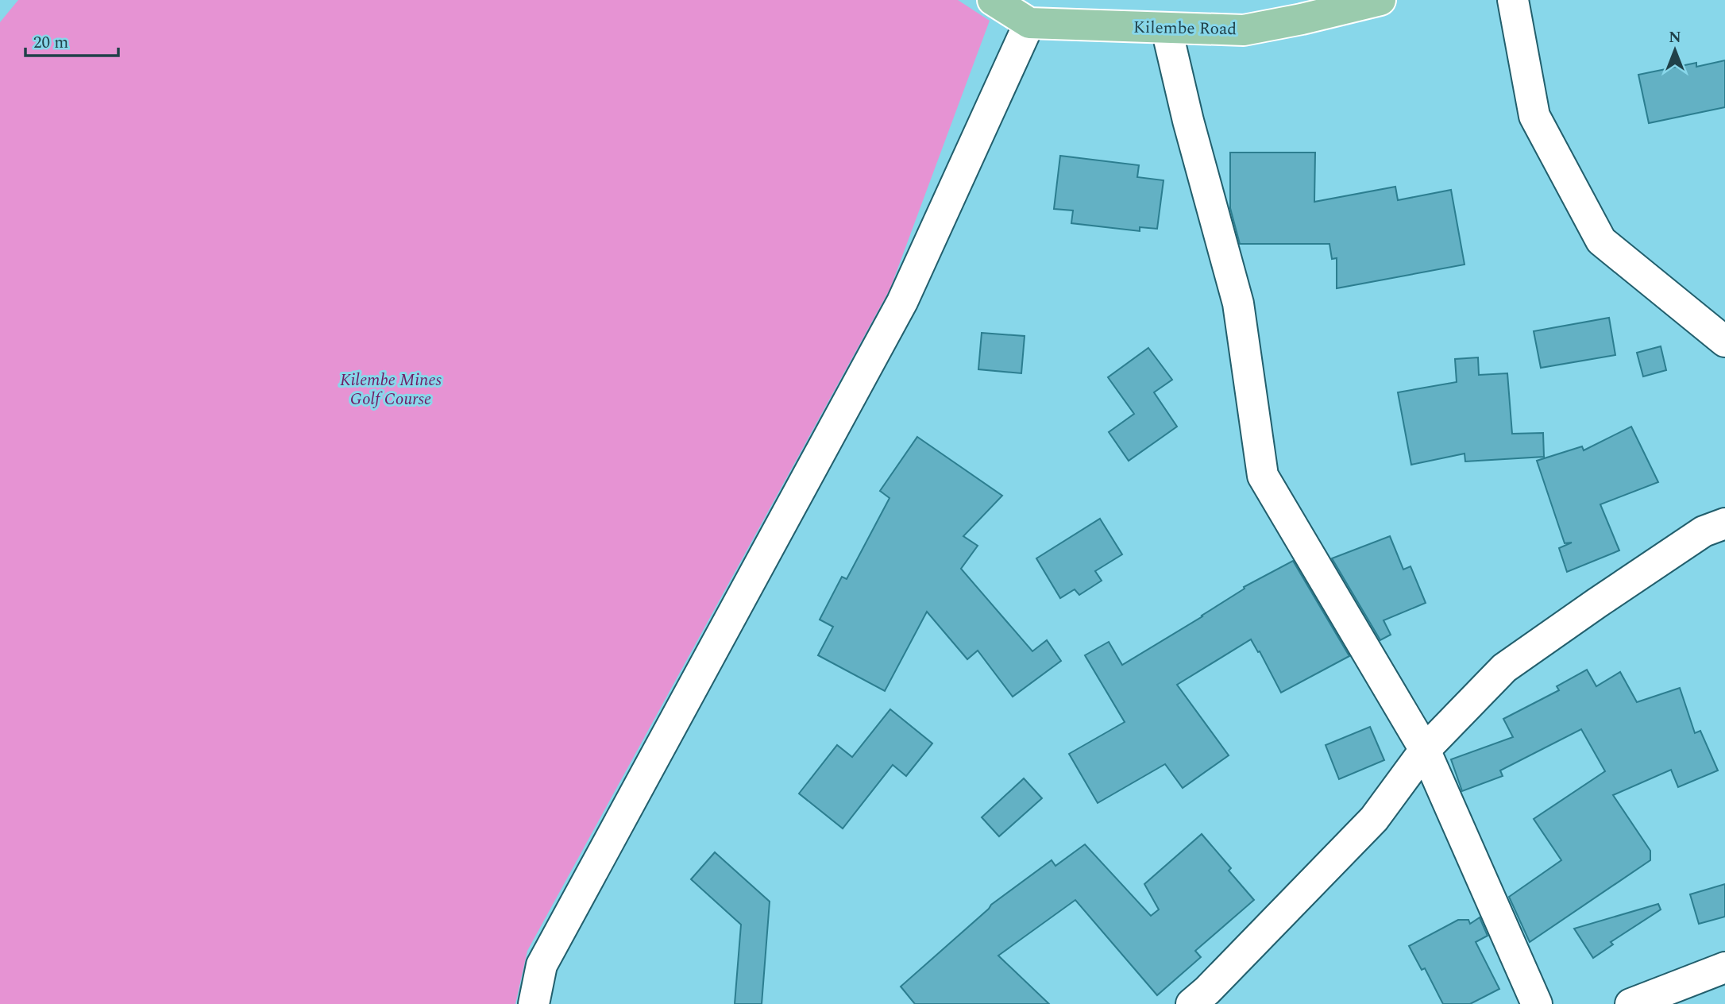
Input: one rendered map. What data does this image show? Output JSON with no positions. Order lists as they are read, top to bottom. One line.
{"streets":{"main road":["Kilembe Road"]},"parks":["Kilembe Mines Golf Course"],"scale_bar":"20 m","north":"top"}
